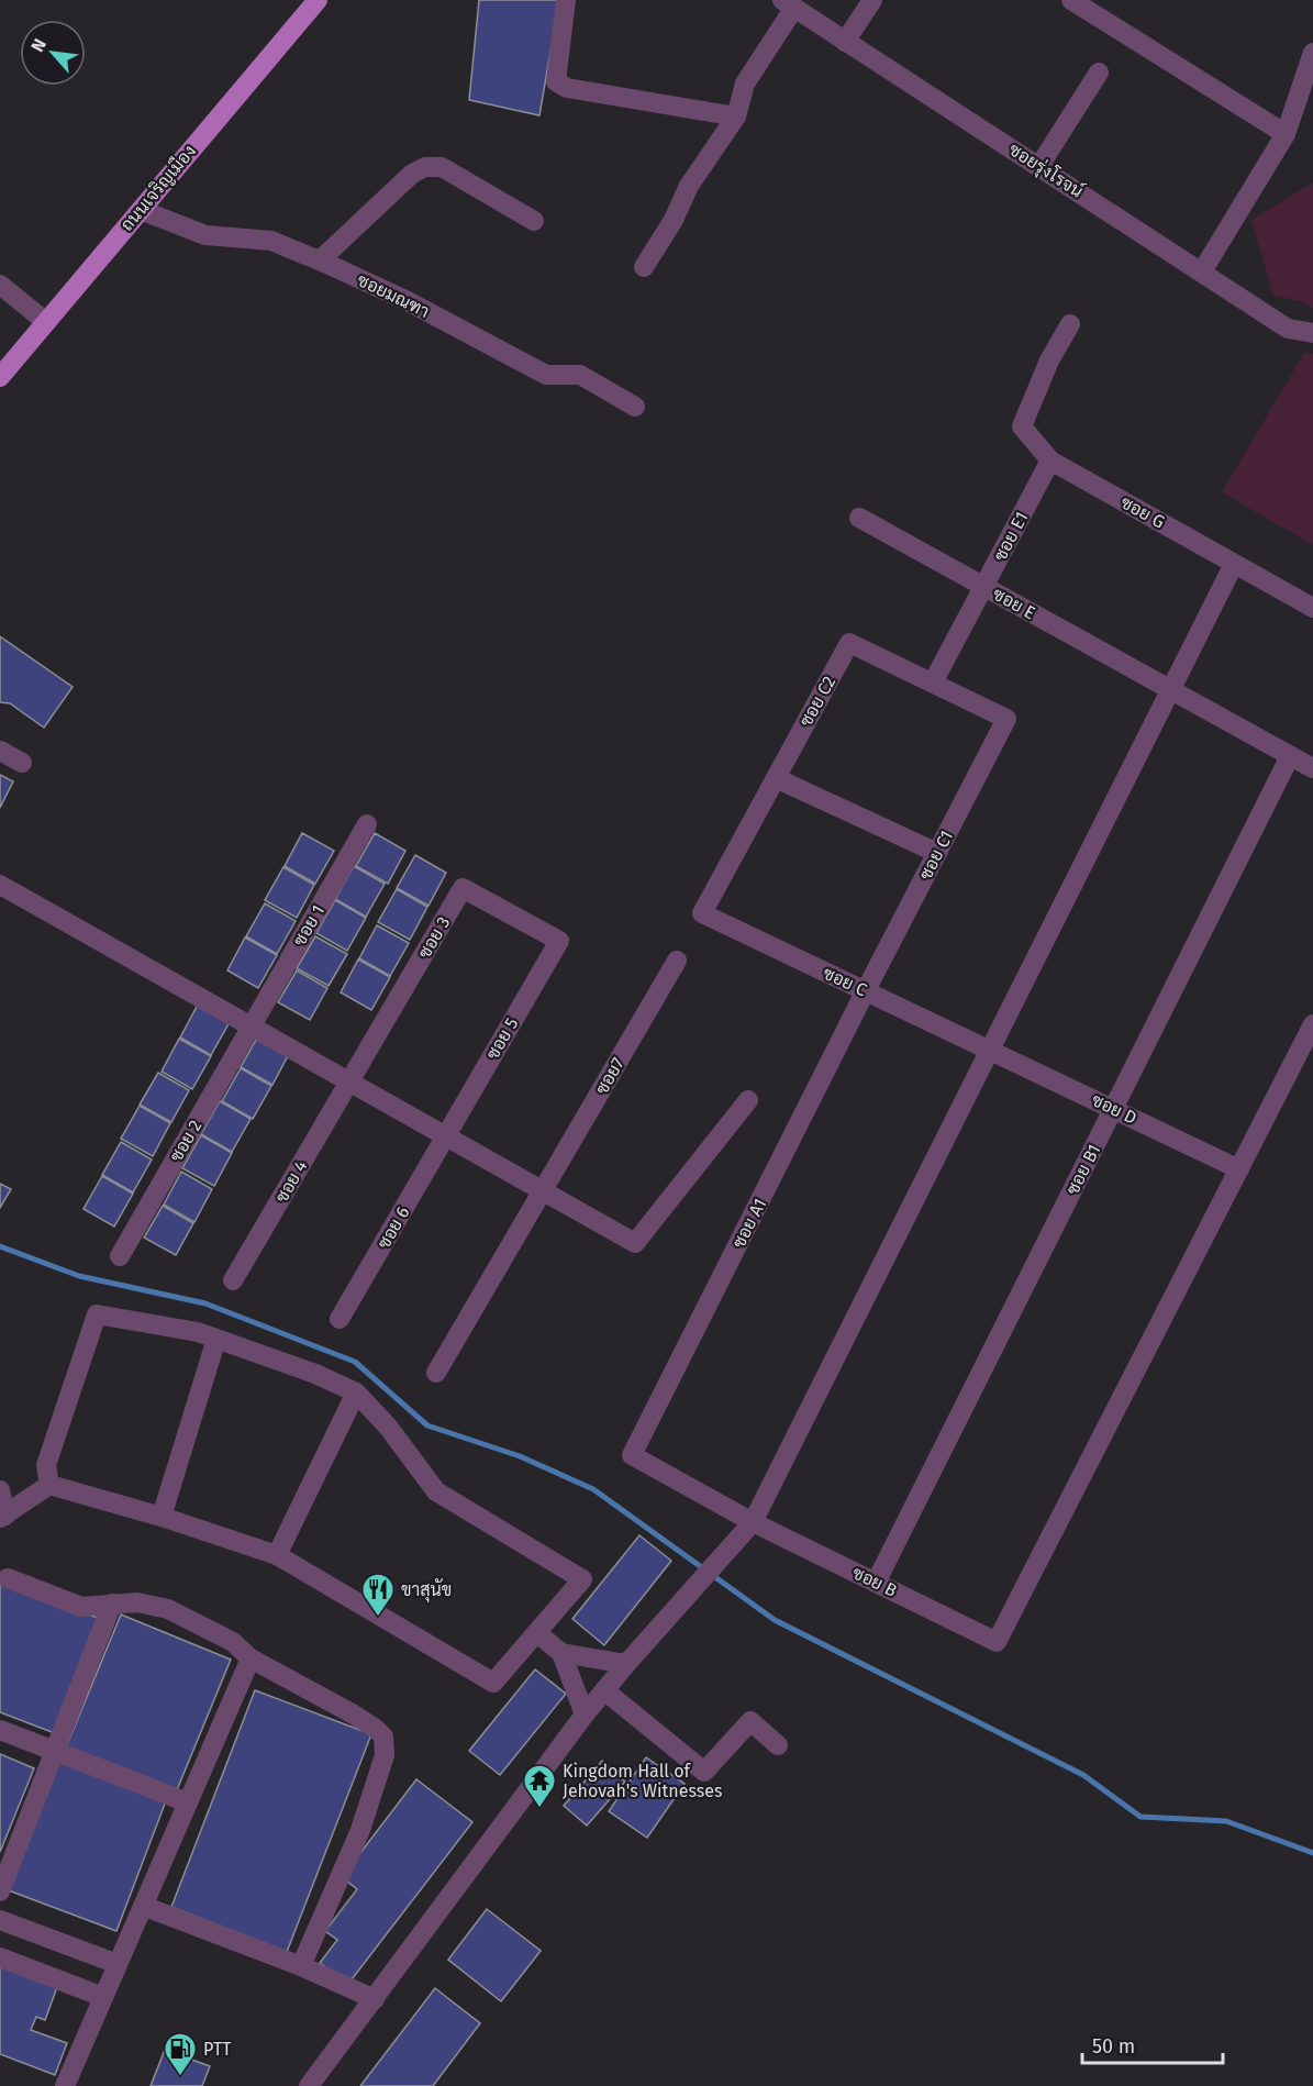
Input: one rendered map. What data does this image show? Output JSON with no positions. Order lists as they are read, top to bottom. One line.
{"streets":{"main road":["ถนนเจริญเมือง"],"street":["ซอยรุ่งโรจน์","ซอยมณฑา","ซอย G","ซอย E1","ซอย E","ซอย C2","ซอย C1","ซอย 1","ซอย 3","ซอย C","ซอย 5","ซอย7","ซอย D","ซอย 2","ซอย B1","ซอย 4","ซอย A1","ซอย 6","ซอย B"]},"crossings":[["ถนนเจริญเมือง","ซอยมณฑา"],["ซอย G","ซอย E1"],["ซอย E1","ซอย E"],["ซอย E1","ซอย C2"],["ซอย E","ซอย B1"],["ซอย C2","ซอย C1"],["ซอย C2","ซอย C"],["ซอย C1","ซอย C"],["ซอย C1","ซอย A1"],["ซอย 1","ซอย 2"],["ซอย 3","ซอย 5"],["ซอย 3","ซอย 4"],["ซอย C","ซอย D"],["ซอย C","ซอย A1"],["ซอย 5","ซอย 6"],["ซอย D","ซอย B1"],["ซอย D","ซอย B"],["ซอย B1","ซอย B"],["ซอย A1","ซอย B"]],"places":{"restaurant":["ขาสุนัข"],"temple":["Kingdom Hall of Jehovah's Witnesses"],"fuel station":["PTT"]},"scale_bar":"50 m","north":"top left"}
